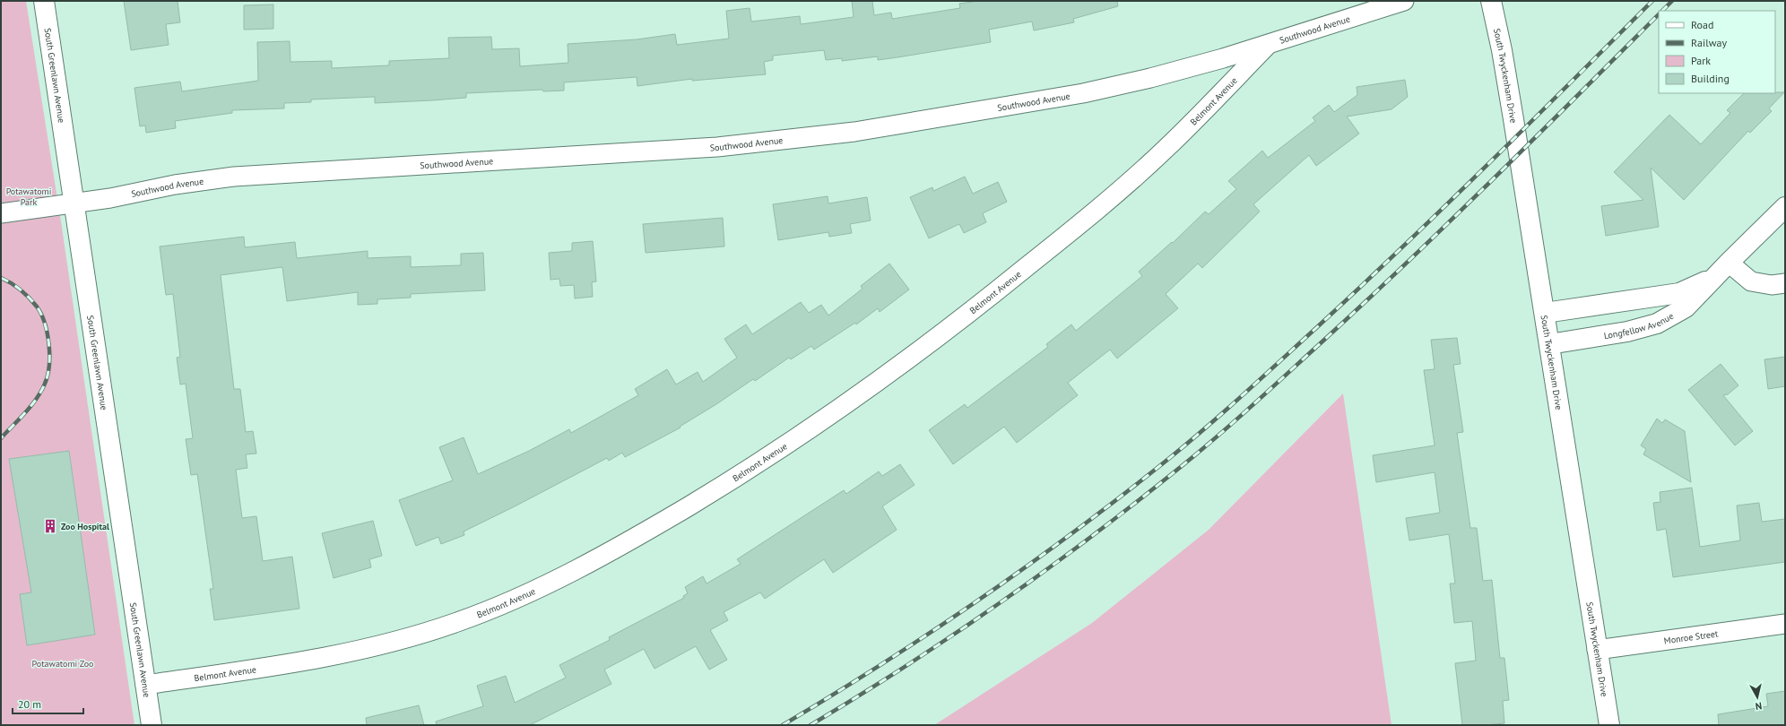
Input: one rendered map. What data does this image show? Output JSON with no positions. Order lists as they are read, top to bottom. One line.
{"streets":{"street":["Southwood Avenue","South Greenlawn Avenue","South Twyckenham Drive","Belmont Avenue","Longfellow Avenue","Monroe Street"]},"crossings":[["Southwood Avenue","South Greenlawn Avenue"],["Southwood Avenue","Belmont Avenue"],["South Greenlawn Avenue","Belmont Avenue"],["South Twyckenham Drive","Longfellow Avenue"],["South Twyckenham Drive","Monroe Street"]],"parks":["Potawatomi Park","Potawatomi Zoo"],"places":{"building":["Zoo Hospital"]},"legend":["Road","Railway","Park","Building"],"scale_bar":"20 m","north":"bottom"}
